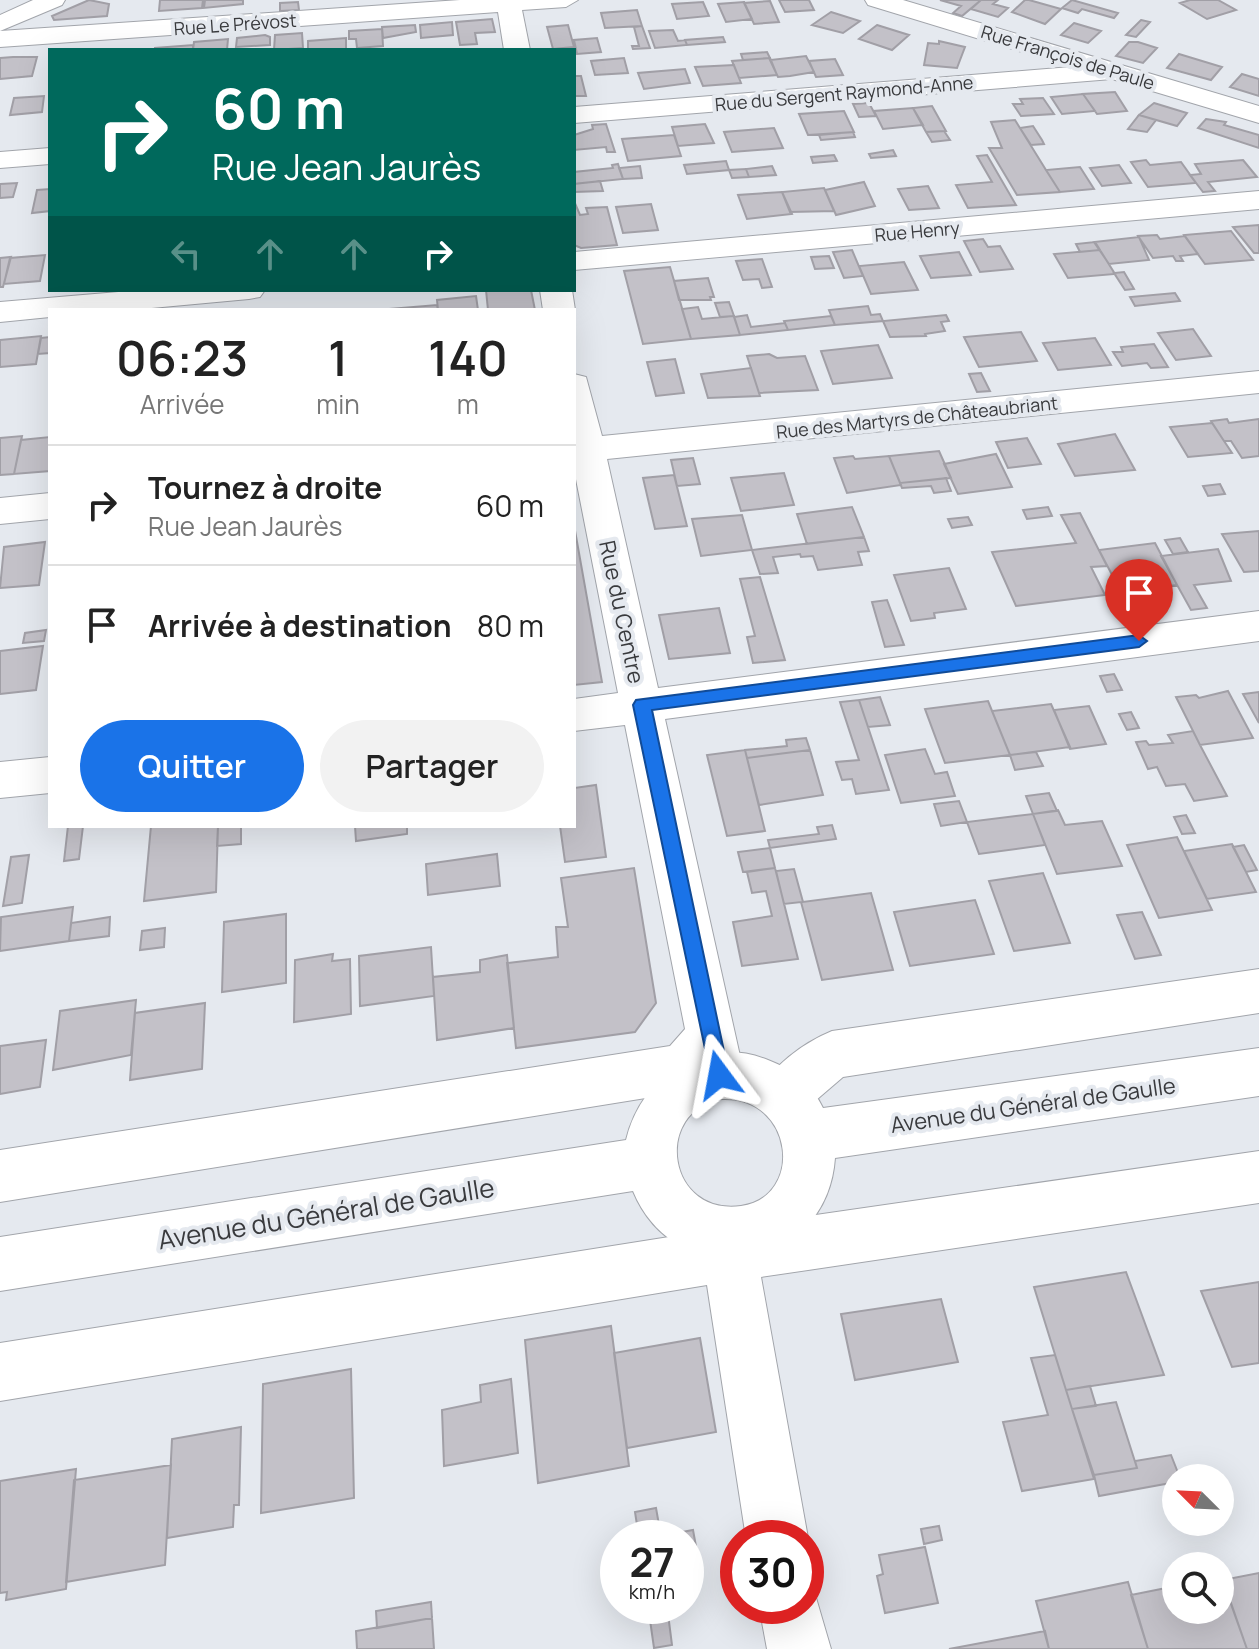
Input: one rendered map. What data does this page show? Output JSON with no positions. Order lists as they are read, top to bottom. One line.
{"streets":{"street":["Rue Le Prévost","Rue François de Paule","Rue du Sergent Raymond-Anne","Rue Henry","Rue des Martyrs de Châteaubriant","Rue du Centre","Avenue du Général de Gaulle"]},"crossings":[["Rue François de Paule","Rue du Sergent Raymond-Anne"],["Rue des Martyrs de Châteaubriant","Rue du Centre"],["Rue du Centre","Avenue du Général de Gaulle"]],"north":"top left","page":{"turn":["60 m","Rue Jean Jaurès"],"eta":["06:23","Arrivée","1","min","140","m"],"list":[{"name":"Tournez à droite","note":"Rue Jean Jaurès","value":"60 m"},{"name":"Arrivée à destination","value":"80 m"}],"buttons":["Quitter","Partager"],"speed":"27 km/h","limit":"30"}}
